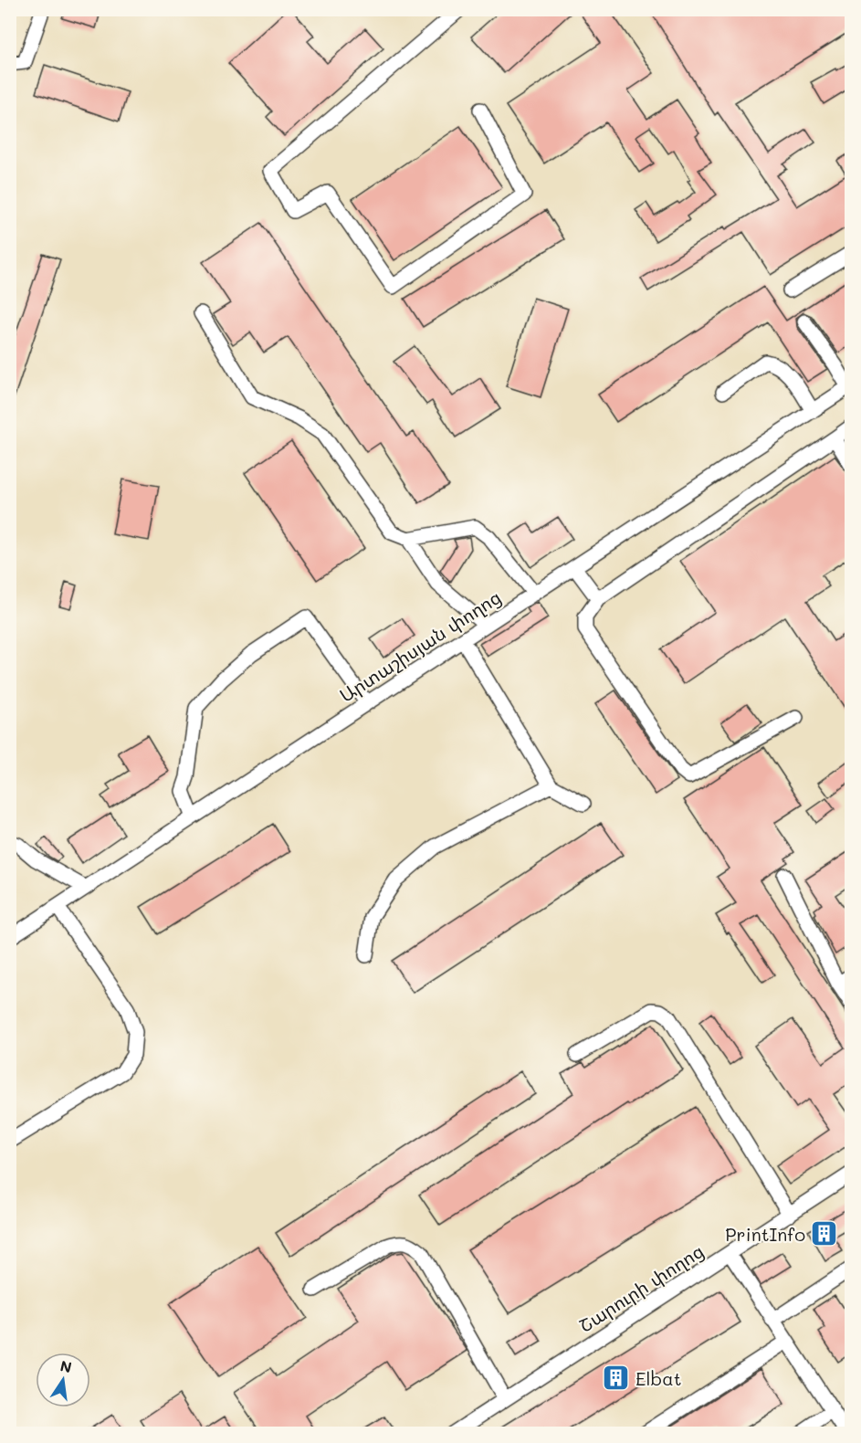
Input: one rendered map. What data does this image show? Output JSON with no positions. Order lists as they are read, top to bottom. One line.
{"streets":{"street":["Արտաշիսյան փողոց","Շարուրի փողոց"]},"places":{"building":["PrintInfo","Elbat"]},"north":"top"}
